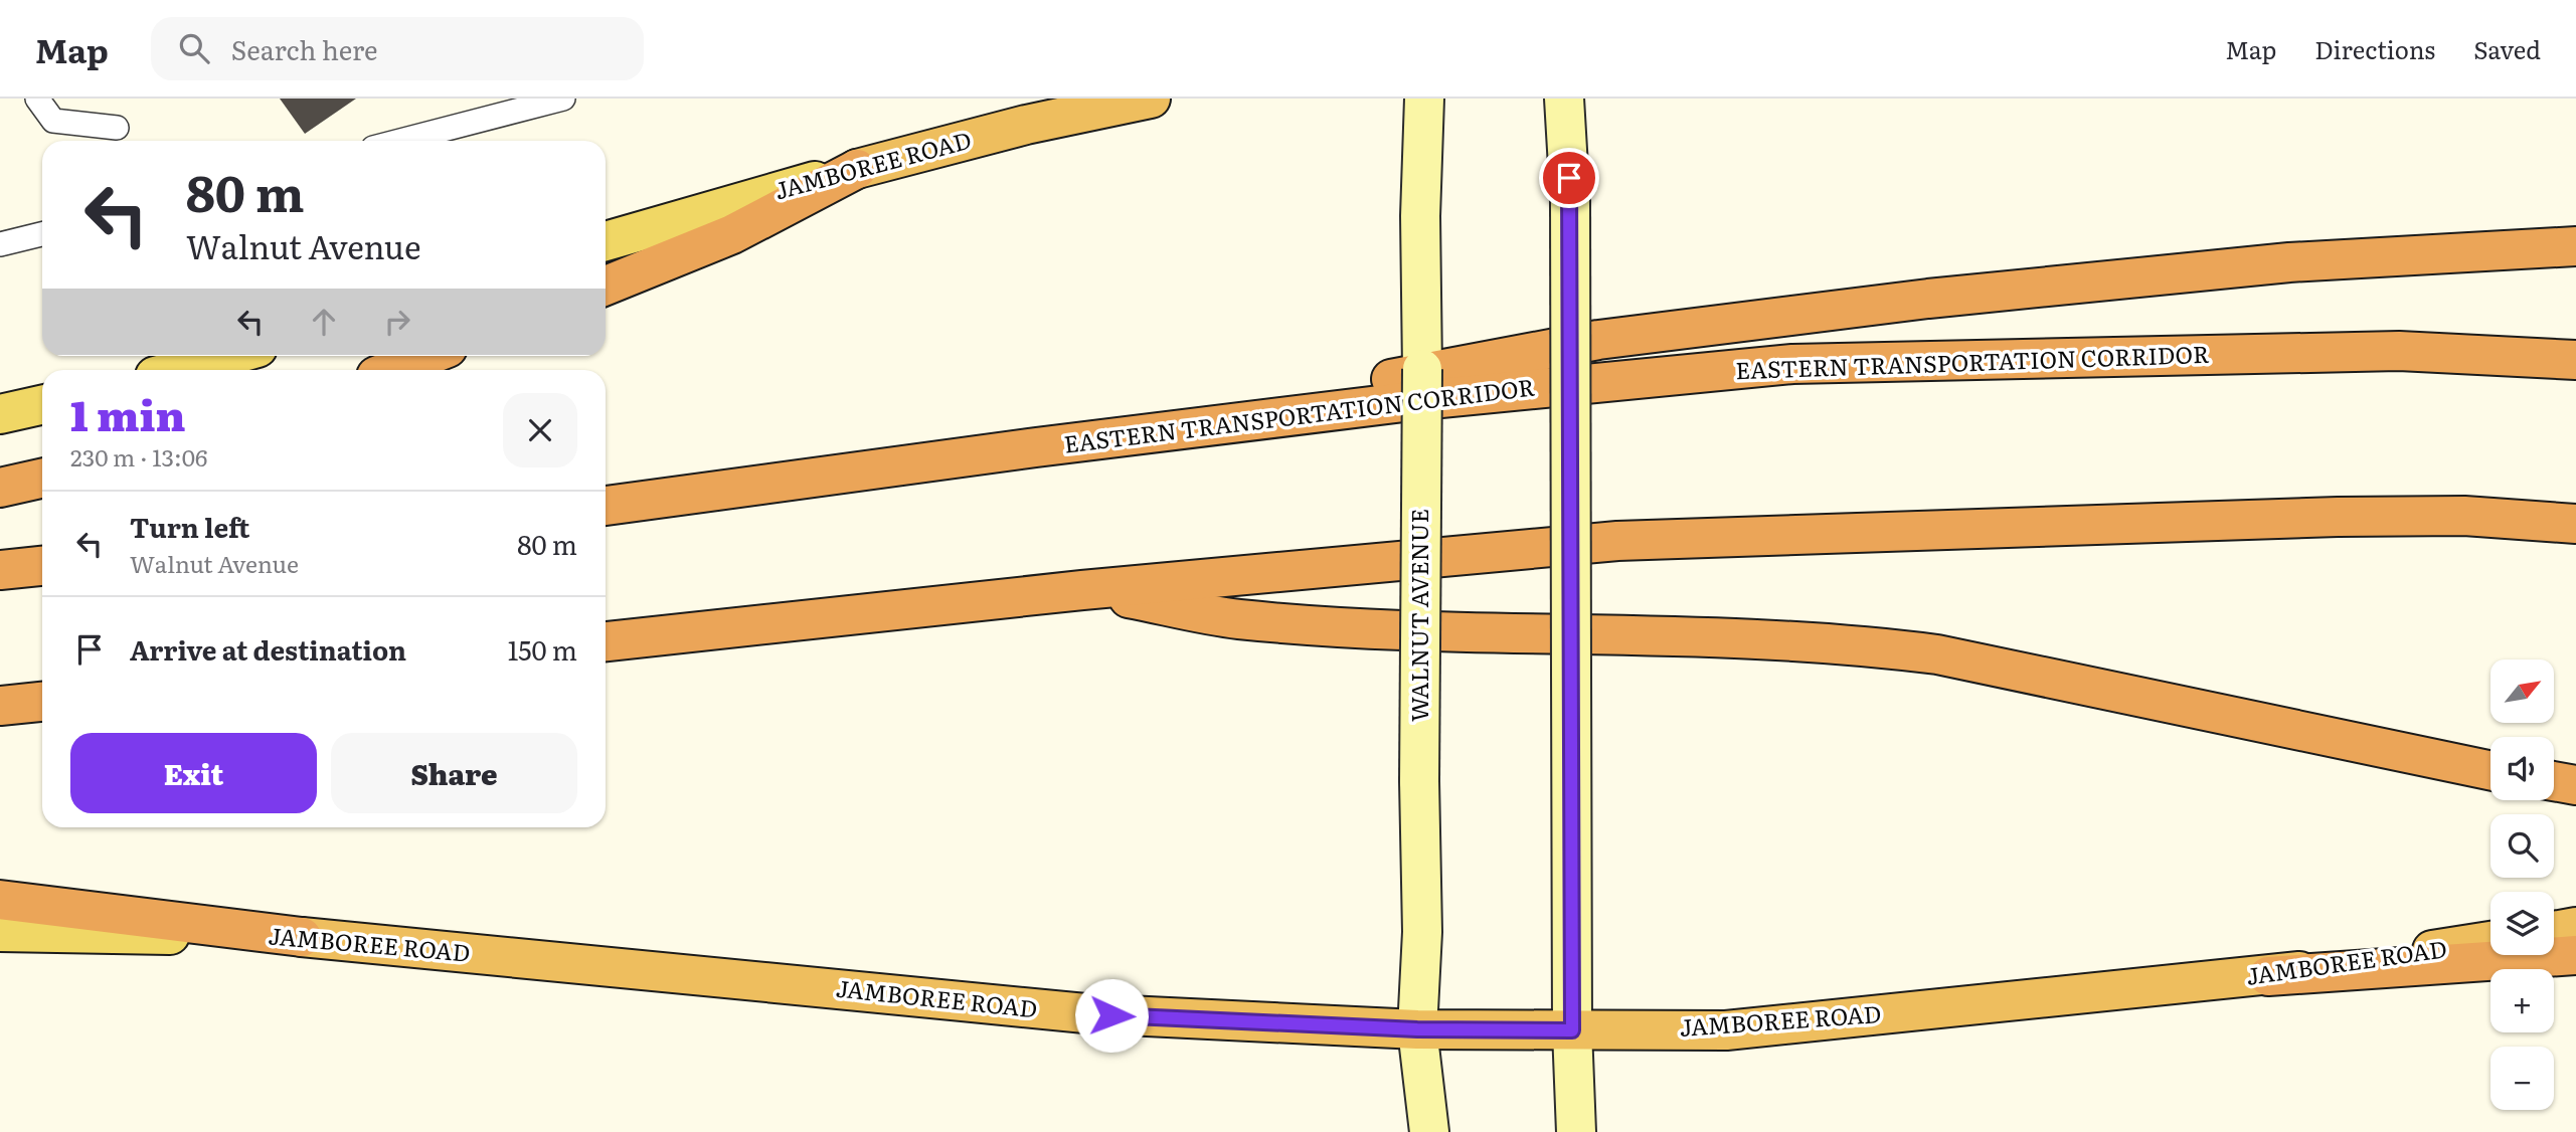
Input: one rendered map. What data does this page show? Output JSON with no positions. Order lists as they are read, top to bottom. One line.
{"streets":{"highway":["JAMBOREE ROAD","EASTERN TRANSPORTATION CORRIDOR"],"main road":["WALNUT AVENUE"]},"crossings":[["JAMBOREE ROAD","WALNUT AVENUE"]],"north":"top right","page":{"header":"Map","search":"Search here","nav":["Map","Directions","Saved"],"turn":["80 m","Walnut Avenue"],"heading":["1 min","230 m · 13:06"],"list":[{"name":"Turn left","note":"Walnut Avenue","value":"80 m"},{"name":"Arrive at destination","value":"150 m"}],"map_buttons":["+","−"],"buttons":["Exit","Share"]}}
